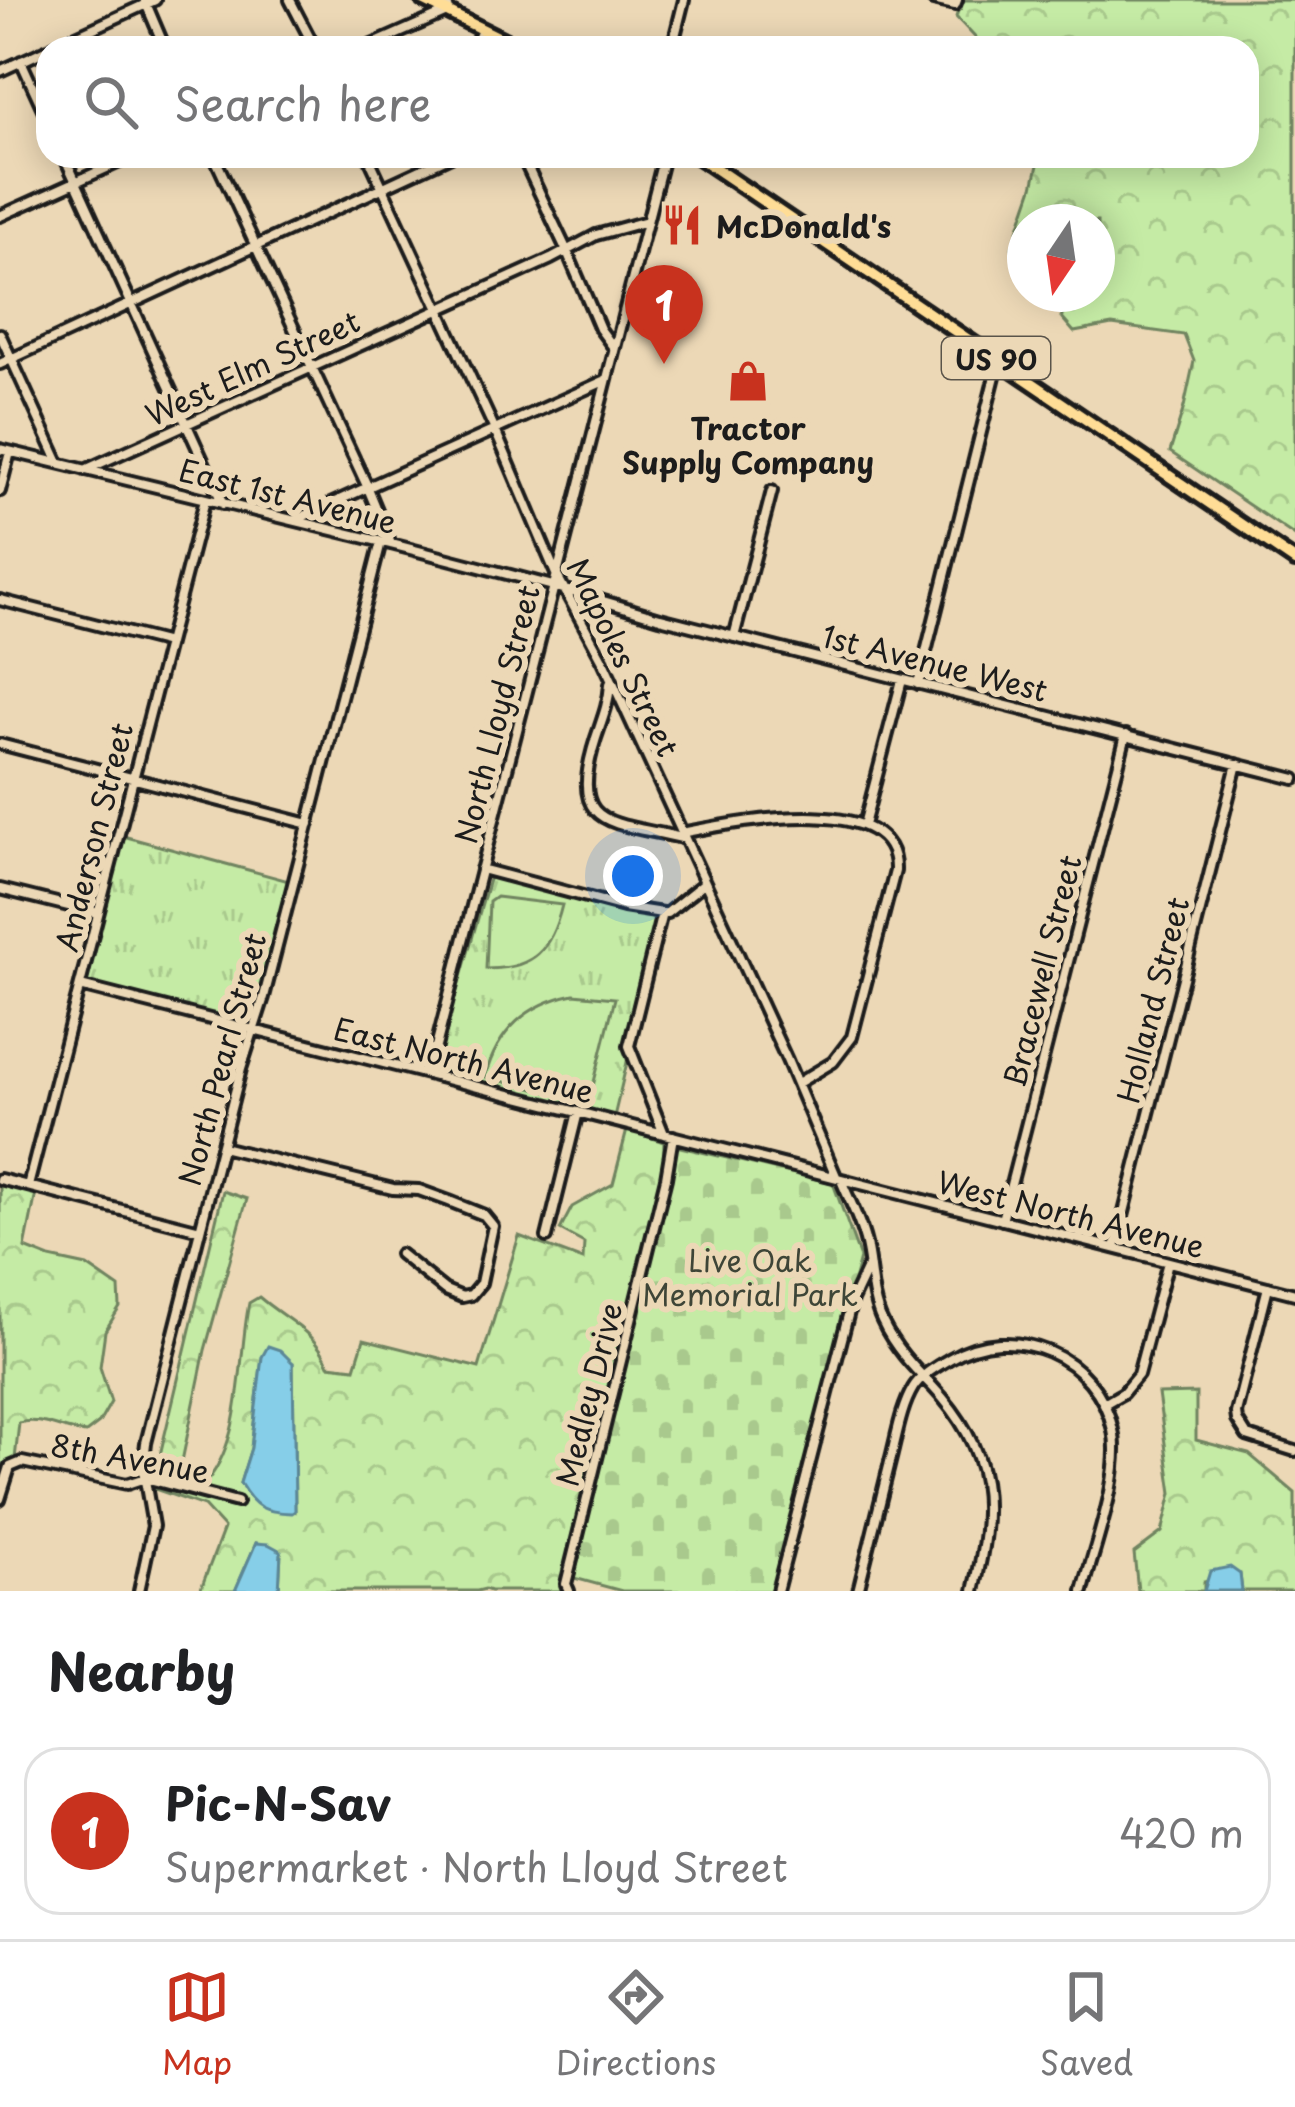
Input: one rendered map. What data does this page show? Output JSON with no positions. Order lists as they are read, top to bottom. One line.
{"streets":{"main road":["US 90"],"street":["West Elm Street","East 1st Avenue","Mapoles Street","1st Avenue West","North Lloyd Street","Anderson Street","Bracewell Street","Holland Street","North Pearl Street","East North Avenue","West North Avenue","Medley Drive","8th Avenue"]},"crossings":[["West Elm Street","East 1st Avenue"],["West Elm Street","Mapoles Street"],["West Elm Street","North Lloyd Street"],["East 1st Avenue","Mapoles Street"],["East 1st Avenue","1st Avenue West"],["East 1st Avenue","North Lloyd Street"],["East 1st Avenue","Anderson Street"],["East 1st Avenue","North Pearl Street"],["Mapoles Street","1st Avenue West"],["Mapoles Street","North Lloyd Street"],["Mapoles Street","East North Avenue"],["Mapoles Street","West North Avenue"],["1st Avenue West","Bracewell Street"],["1st Avenue West","Holland Street"],["North Lloyd Street","East North Avenue"],["Anderson Street","East North Avenue"],["Bracewell Street","West North Avenue"],["Holland Street","West North Avenue"],["North Pearl Street","East North Avenue"],["North Pearl Street","8th Avenue"],["East North Avenue","West North Avenue"],["East North Avenue","Medley Drive"]],"parks":["Live Oak Memorial Park"],"places":{"restaurant":["McDonald's"],"shop":["Tractor Supply Company"]},"north":"bottom","page":{"search":"Search here","pins":"1","heading":"Nearby","list":[{"mark":"1","name":"Pic-N-Sav","note":"Supermarket · North Lloyd Street","value":"420 m"}],"nav":["Map","Directions","Saved"]}}
